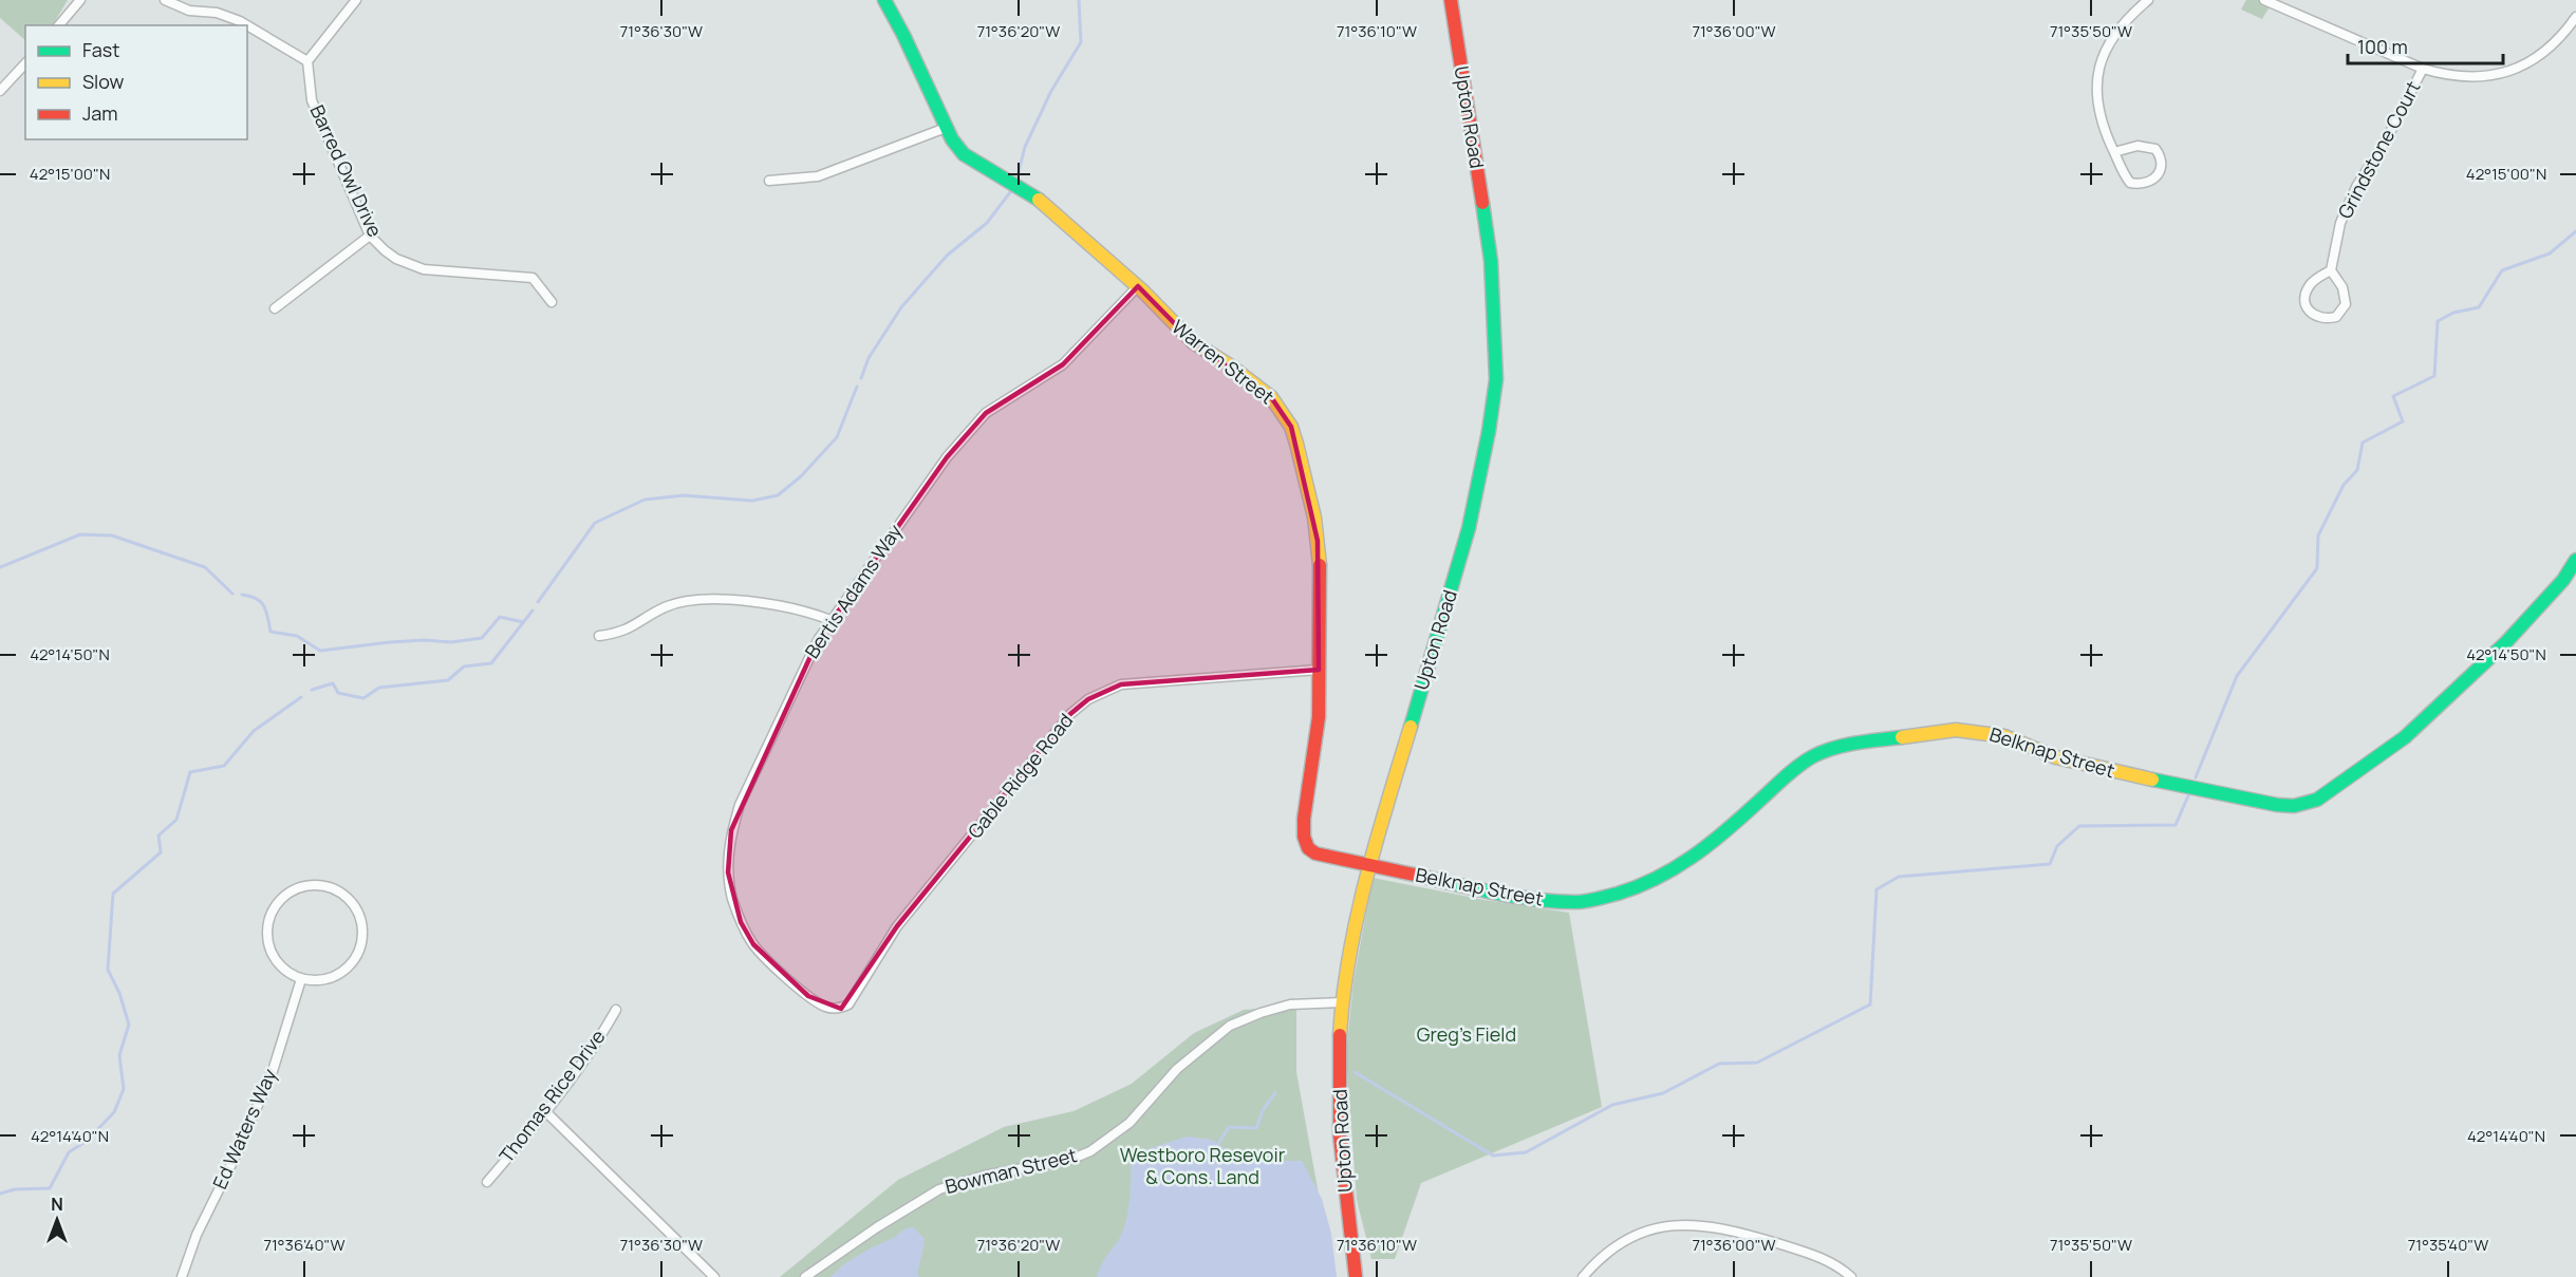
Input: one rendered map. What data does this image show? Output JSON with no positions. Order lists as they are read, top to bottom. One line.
{"streets":{"street":["Upton Road","Grindstone Court","Barred Owl Drive","Warren Street","Bertis Adams Way","Belknap Street","Gable Ridge Road","Thomas Rice Drive","Ed Waters Way","Bowman Street"]},"crossings":[["Upton Road","Warren Street"],["Upton Road","Belknap Street"],["Upton Road","Bowman Street"],["Warren Street","Bertis Adams Way"],["Warren Street","Belknap Street"],["Warren Street","Gable Ridge Road"],["Bertis Adams Way","Gable Ridge Road"]],"parks":["Greg's Field","Westboro Resevoir & Cons. Land"],"legend":["Fast","Slow","Jam"],"scale_bar":"100 m","north":"top","coordinates":["71°36'30\"W","71°36'20\"W","71°36'10\"W","71°36'00\"W","71°35'50\"W","42°15'00\"N","42°14'50\"N","42°14'40\"N","71°36'40\"W","71°35'40\"W"]}
